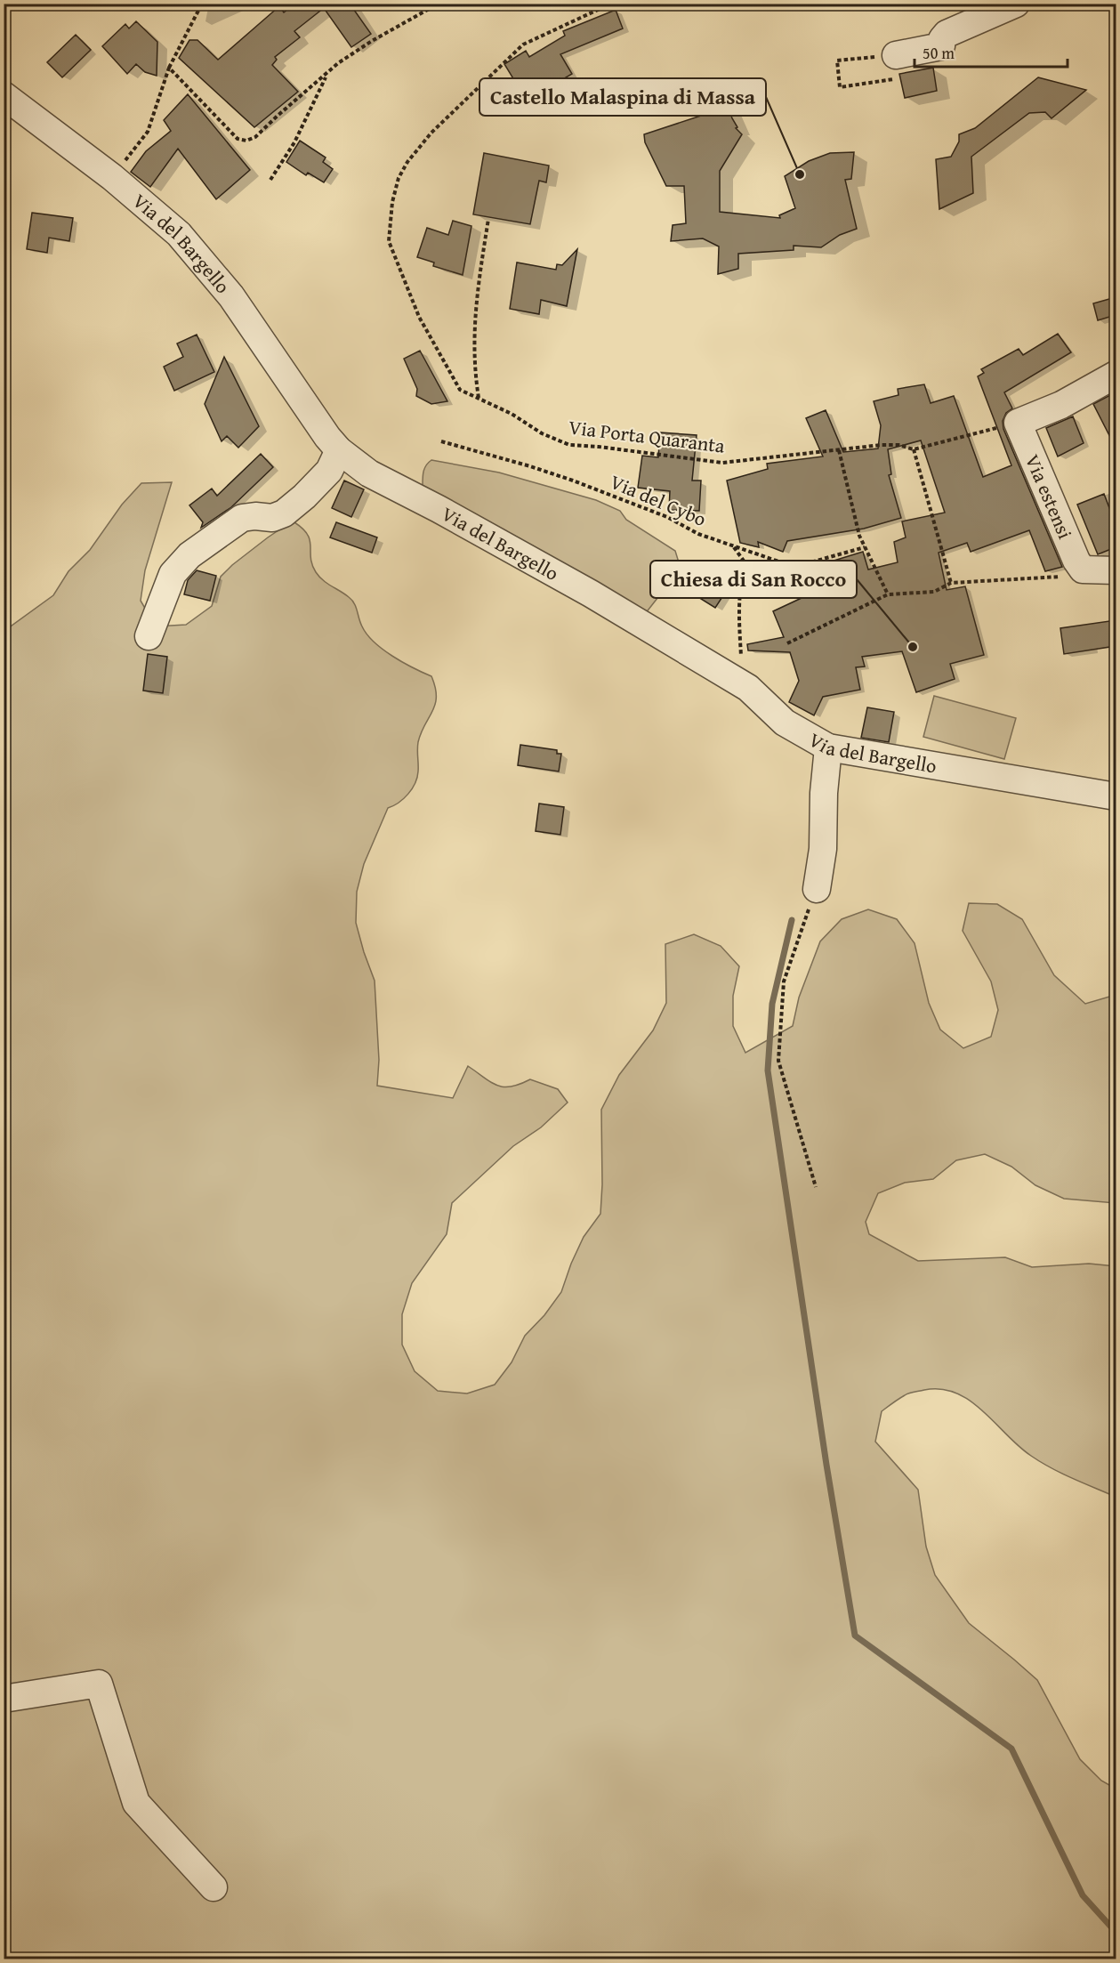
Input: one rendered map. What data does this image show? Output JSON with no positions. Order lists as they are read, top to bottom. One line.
{"streets":{"street":["Via del Bargello","Via estensi"],"path":["Via Porta Quaranta","Via del Cybo"]},"places":["Castello Malaspina di Massa","Chiesa di San Rocco"],"scale_bar":"50 m"}
